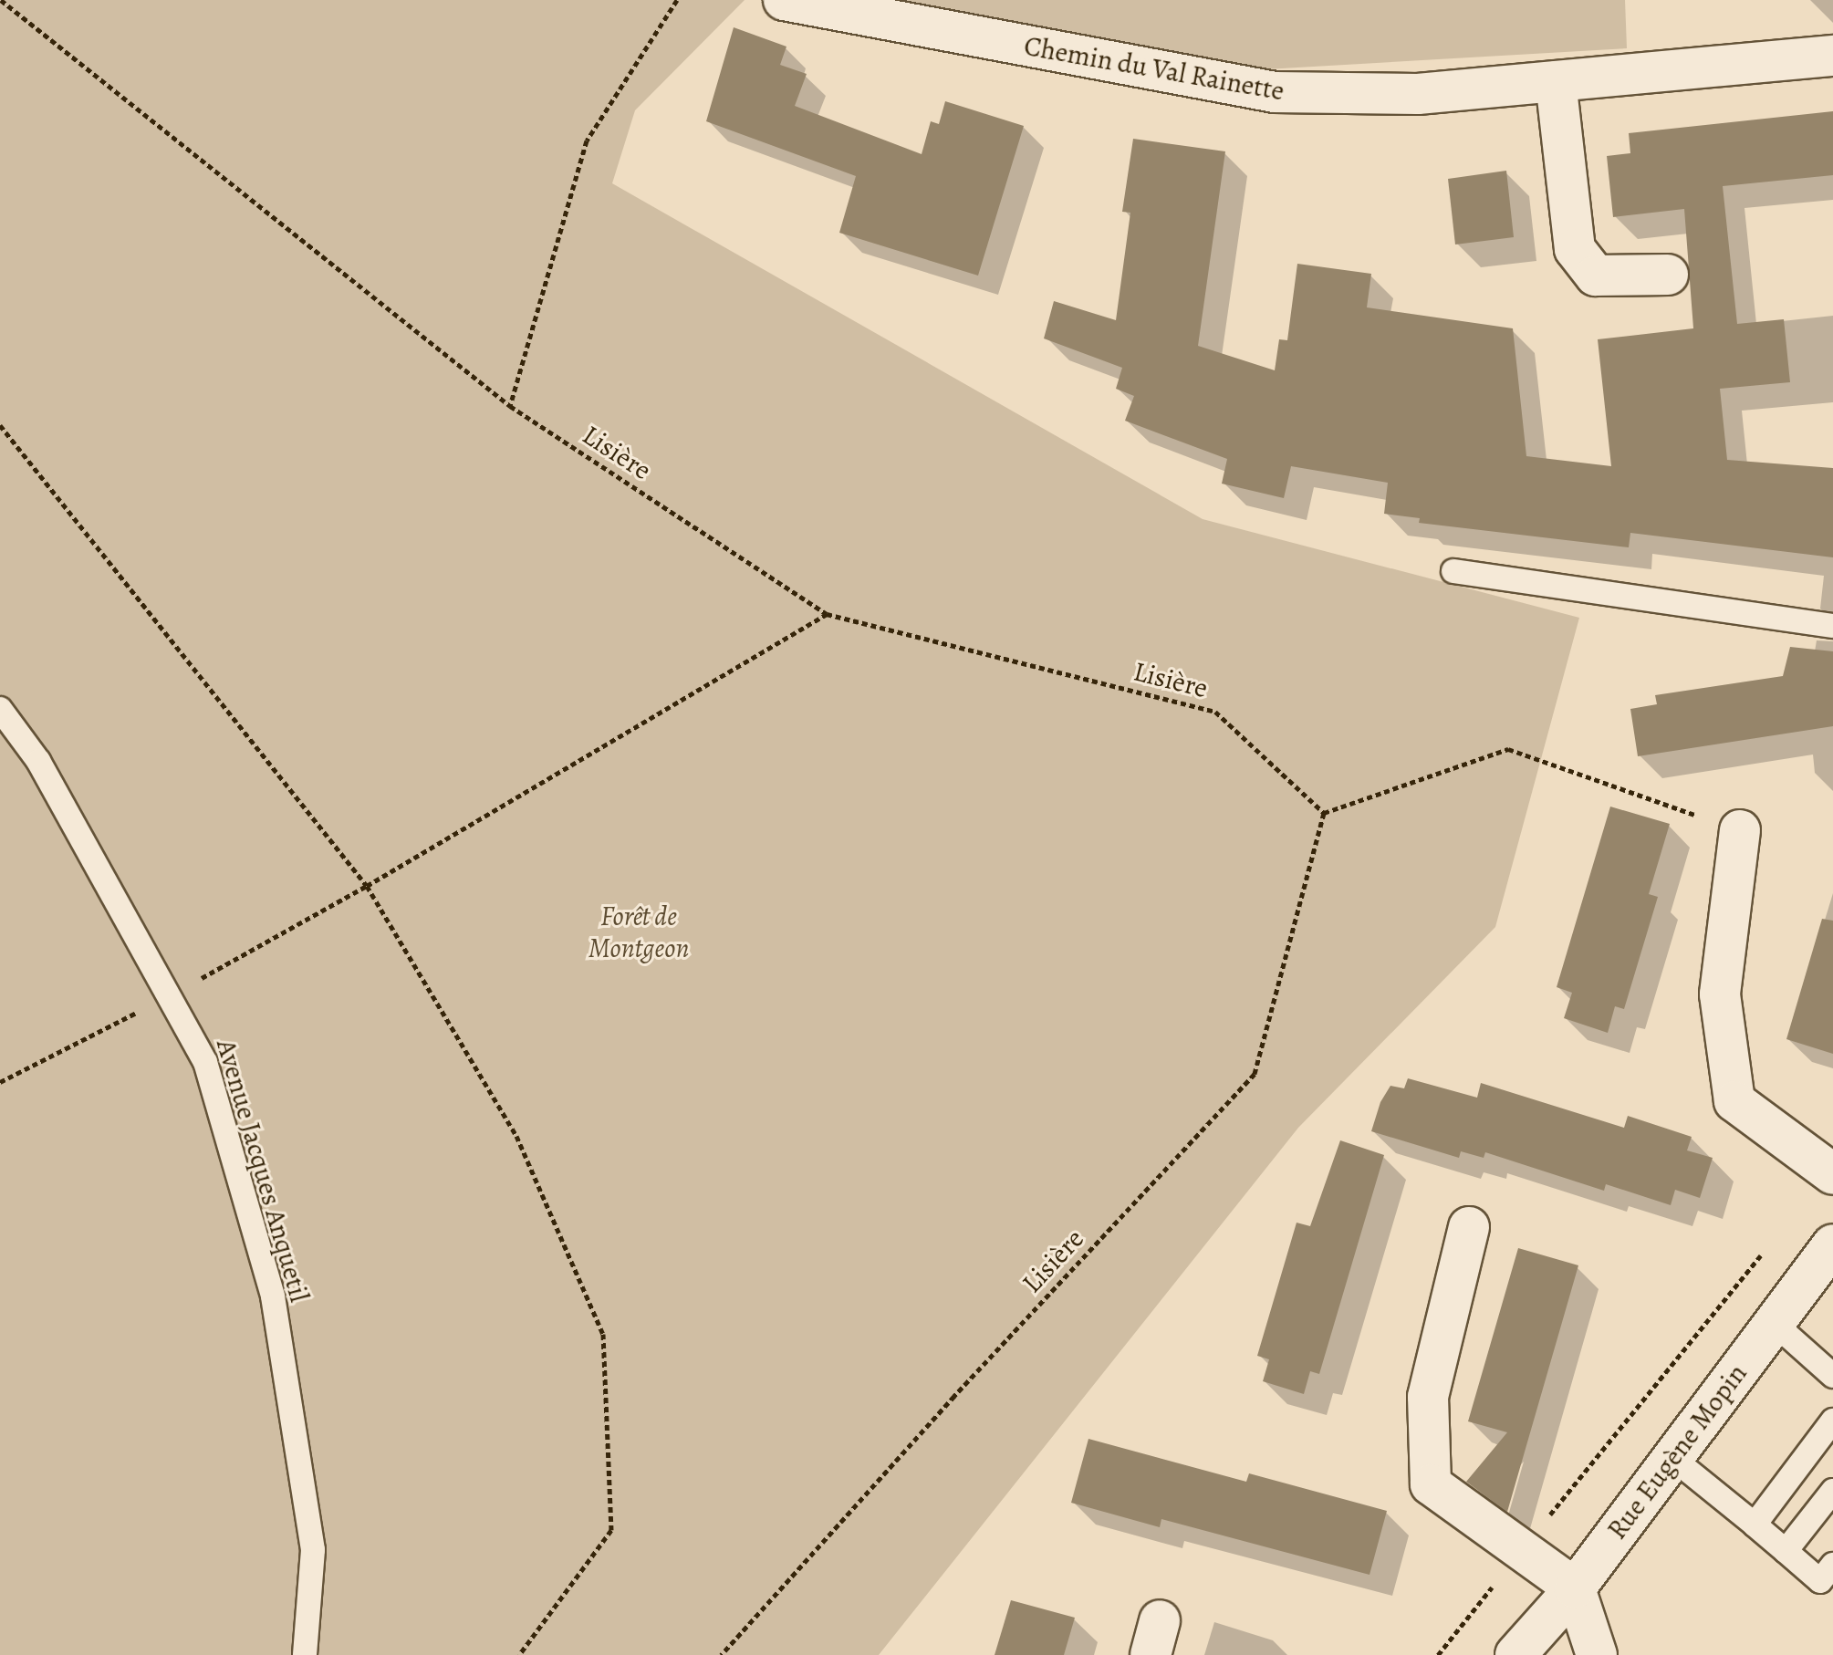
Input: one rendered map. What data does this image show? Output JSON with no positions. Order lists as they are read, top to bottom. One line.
{"streets":{"street":["Chemin du Val Rainette","Rue Eugène Mopin"],"lane":["Avenue Jacques Anquetil"],"path":["Lisière"]},"parks":["Forêt de Montgeon"]}
